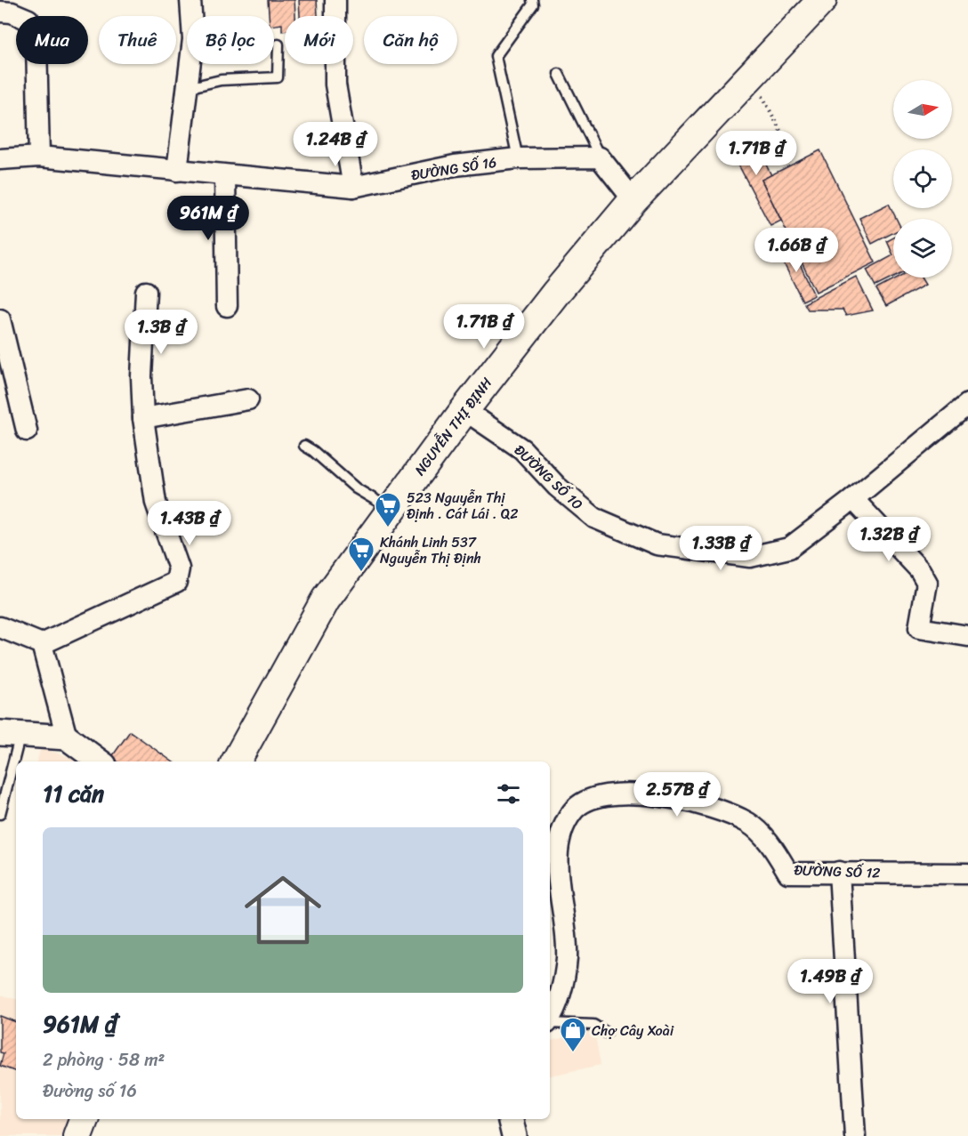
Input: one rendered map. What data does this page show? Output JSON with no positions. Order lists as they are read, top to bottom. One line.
{"streets":{"main road":["NGUYỄN THỊ ĐỊNH"],"street":["ĐƯỜNG SỐ 16","ĐƯỜNG SỐ 10","ĐƯỜNG SỐ 12"]},"crossings":[["NGUYỄN THỊ ĐỊNH","ĐƯỜNG SỐ 10"]],"places":{"supermarket":["523 Nguyễn Thị Định . Cát Lái . Q2","Khánh Linh 537 Nguyễn Thị Định"],"shop":["Chợ Cây Xoài"]},"north":"right","page":{"chip":["Mua","Thuê","Bộ lọc","Mới","Căn hộ"],"price":["1.24B ₫","1.71B ₫","961M ₫","1.66B ₫","1.71B ₫","1.3B ₫","1.43B ₫","1.32B ₫","1.33B ₫","2.57B ₫","1.49B ₫"],"heading":"11 căn","list":[{"name":"961M ₫","note":"2 phòng · 58 m² · Đường số 16"}]}}
